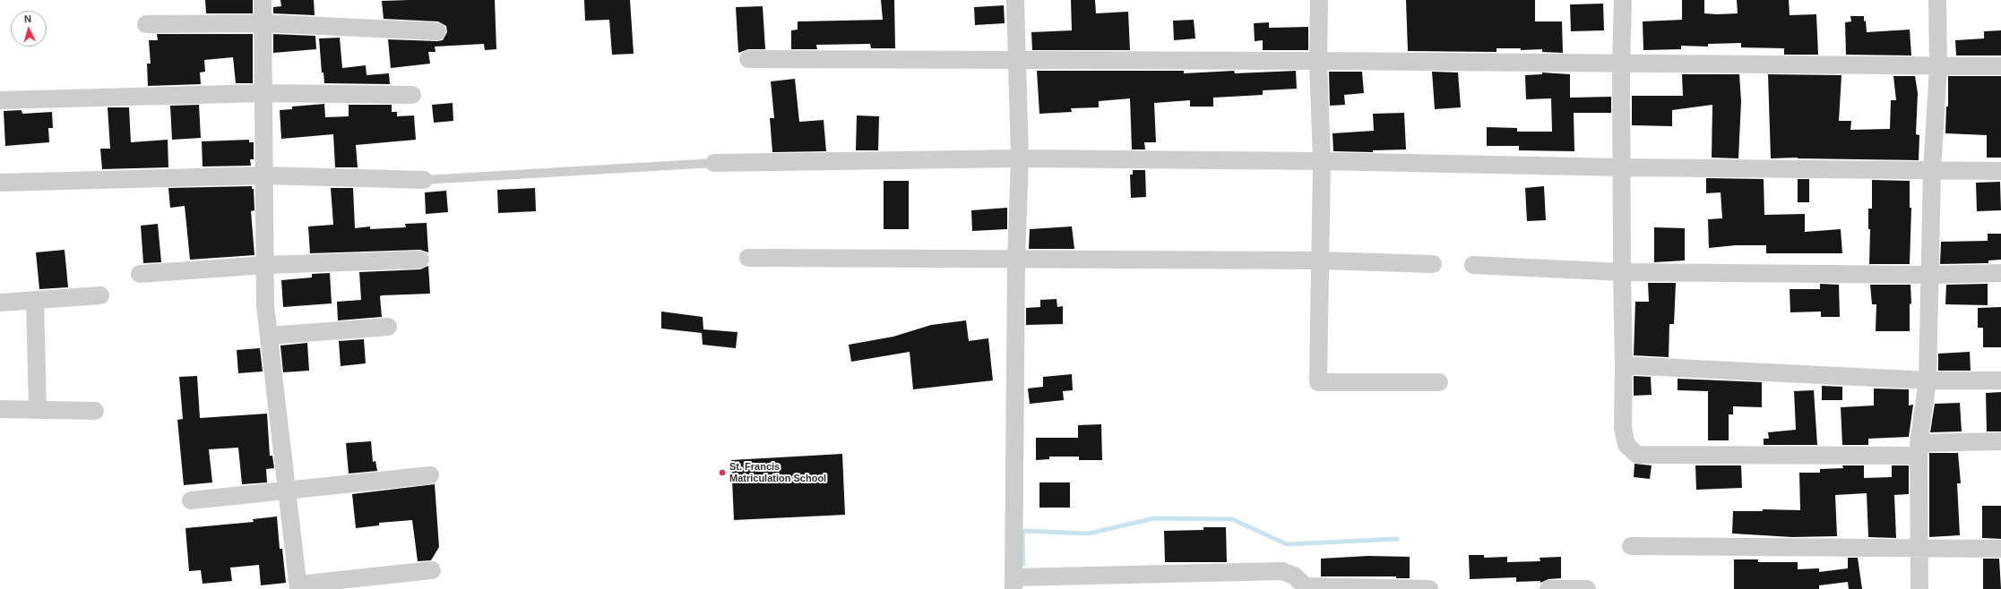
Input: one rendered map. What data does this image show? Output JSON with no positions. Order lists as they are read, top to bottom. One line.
{"places":["St. Francis Matriculation School"],"north":"top"}
